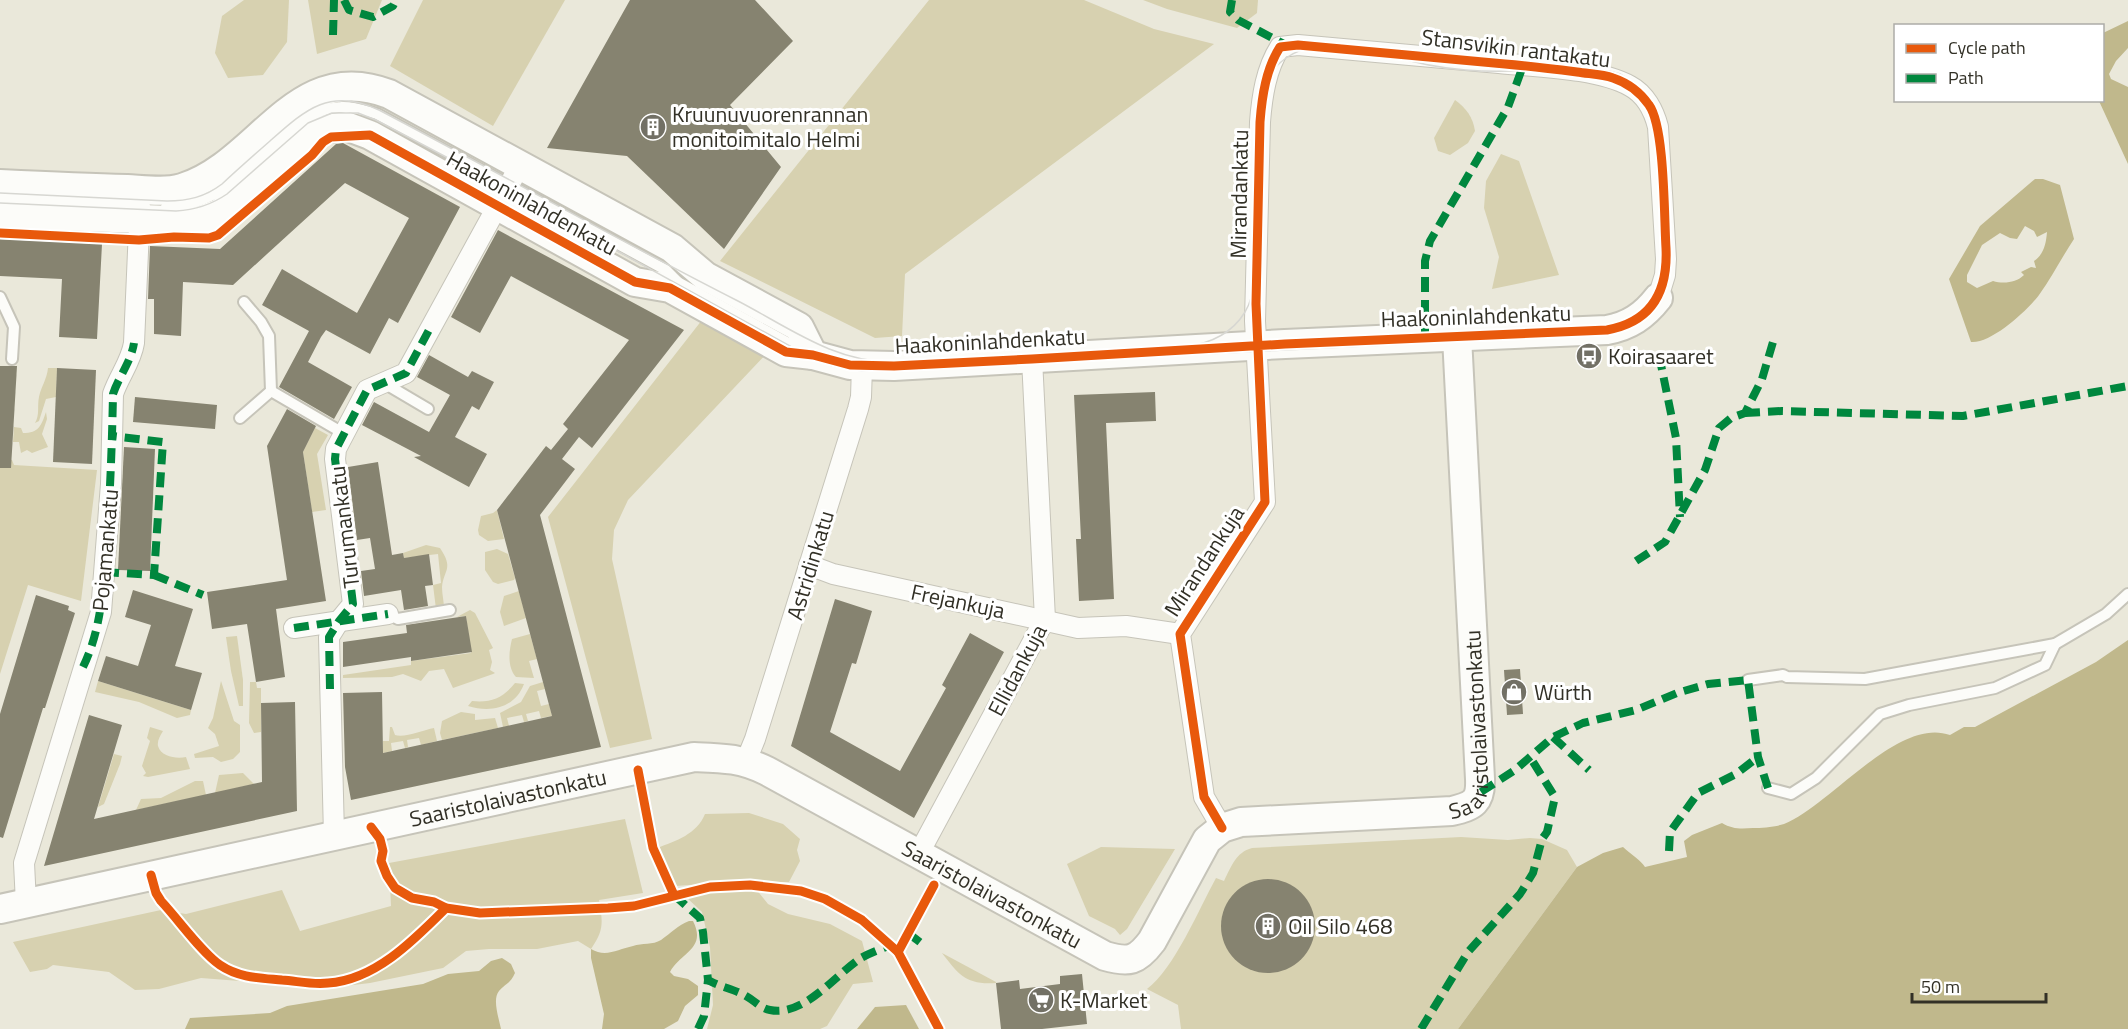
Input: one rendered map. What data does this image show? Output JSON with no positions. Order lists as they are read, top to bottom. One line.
{"streets":{"street":["Stansvikin rantakatu","Mirandankatu","Haakoninlahdenkatu","Turumankatu","Pojamankatu","Mirandankuja","Astridinkatu","Frejankuja","Ellidankuja","Saaristolaivastonkatu"]},"crossings":[["Stansvikin rantakatu","Mirandankatu"],["Stansvikin rantakatu","Haakoninlahdenkatu"],["Mirandankatu","Haakoninlahdenkatu"],["Mirandankatu","Mirandankuja"],["Haakoninlahdenkatu","Turumankatu"],["Haakoninlahdenkatu","Pojamankatu"],["Haakoninlahdenkatu","Mirandankuja"],["Haakoninlahdenkatu","Astridinkatu"],["Haakoninlahdenkatu","Ellidankuja"],["Haakoninlahdenkatu","Saaristolaivastonkatu"],["Turumankatu","Saaristolaivastonkatu"],["Pojamankatu","Saaristolaivastonkatu"],["Mirandankuja","Frejankuja"],["Mirandankuja","Saaristolaivastonkatu"],["Astridinkatu","Frejankuja"],["Astridinkatu","Saaristolaivastonkatu"],["Frejankuja","Ellidankuja"],["Ellidankuja","Saaristolaivastonkatu"]],"places":{"building":["Kruunuvuorenrannan monitoimitalo Helmi","Oil Silo 468"],"bus stop":["Koirasaaret"],"shop":["Würth"],"supermarket":["K-Market"]},"legend":["Cycle path","Path"],"scale_bar":"50 m"}
